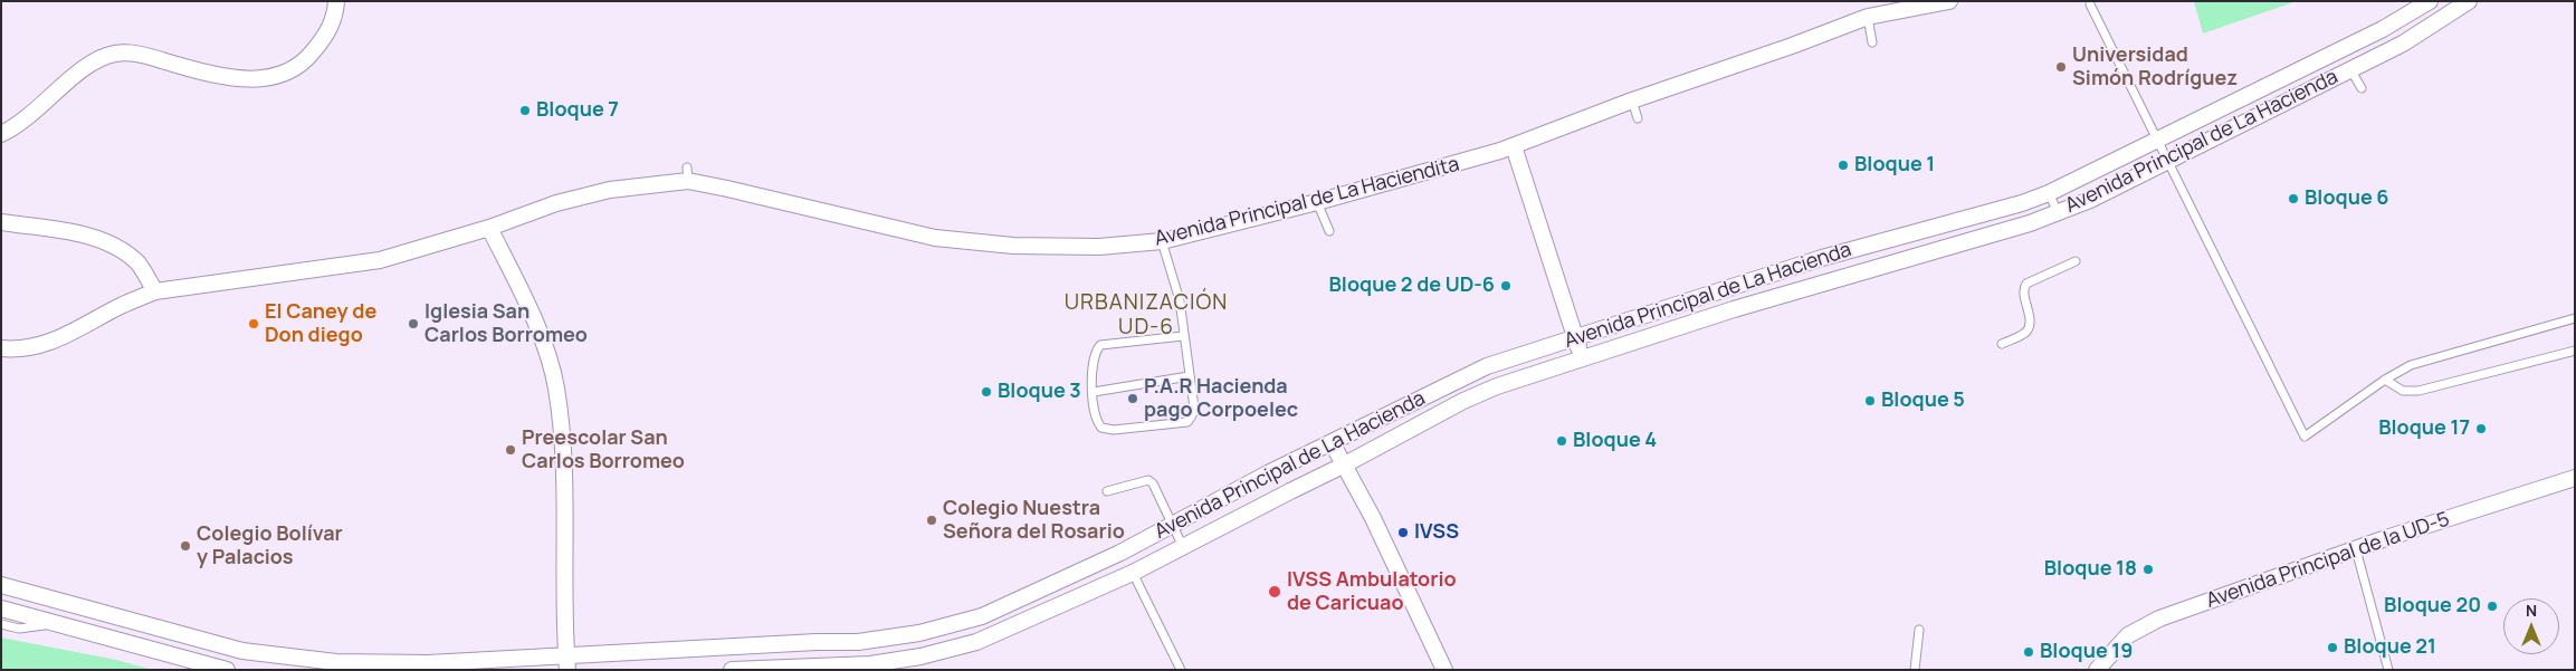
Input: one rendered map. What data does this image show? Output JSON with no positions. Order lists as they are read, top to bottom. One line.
{"streets":{"street":["Avenida Principal de La Hacienda","Avenida Principal de La Haciendita","Avenida Principal de la UD-5"]},"districts":["URBANIZACIÓN UD-6"],"places":["Universidad Simón Rodríguez","Bloque 7","Bloque 1","Bloque 6","Bloque 2 de UD-6","El Caney de Don diego","Iglesia San Carlos Borromeo","Bloque 3","P.A.R Hacienda pago Corpoelec","Bloque 5","Bloque 17","Bloque 4","Preescolar San Carlos Borromeo","Colegio Nuestra Señora del Rosario","IVSS","Colegio Bolívar y Palacios","Bloque 18","IVSS Ambulatorio de Caricuao","Bloque 20","Bloque 21","Bloque 19"],"north":"top"}
